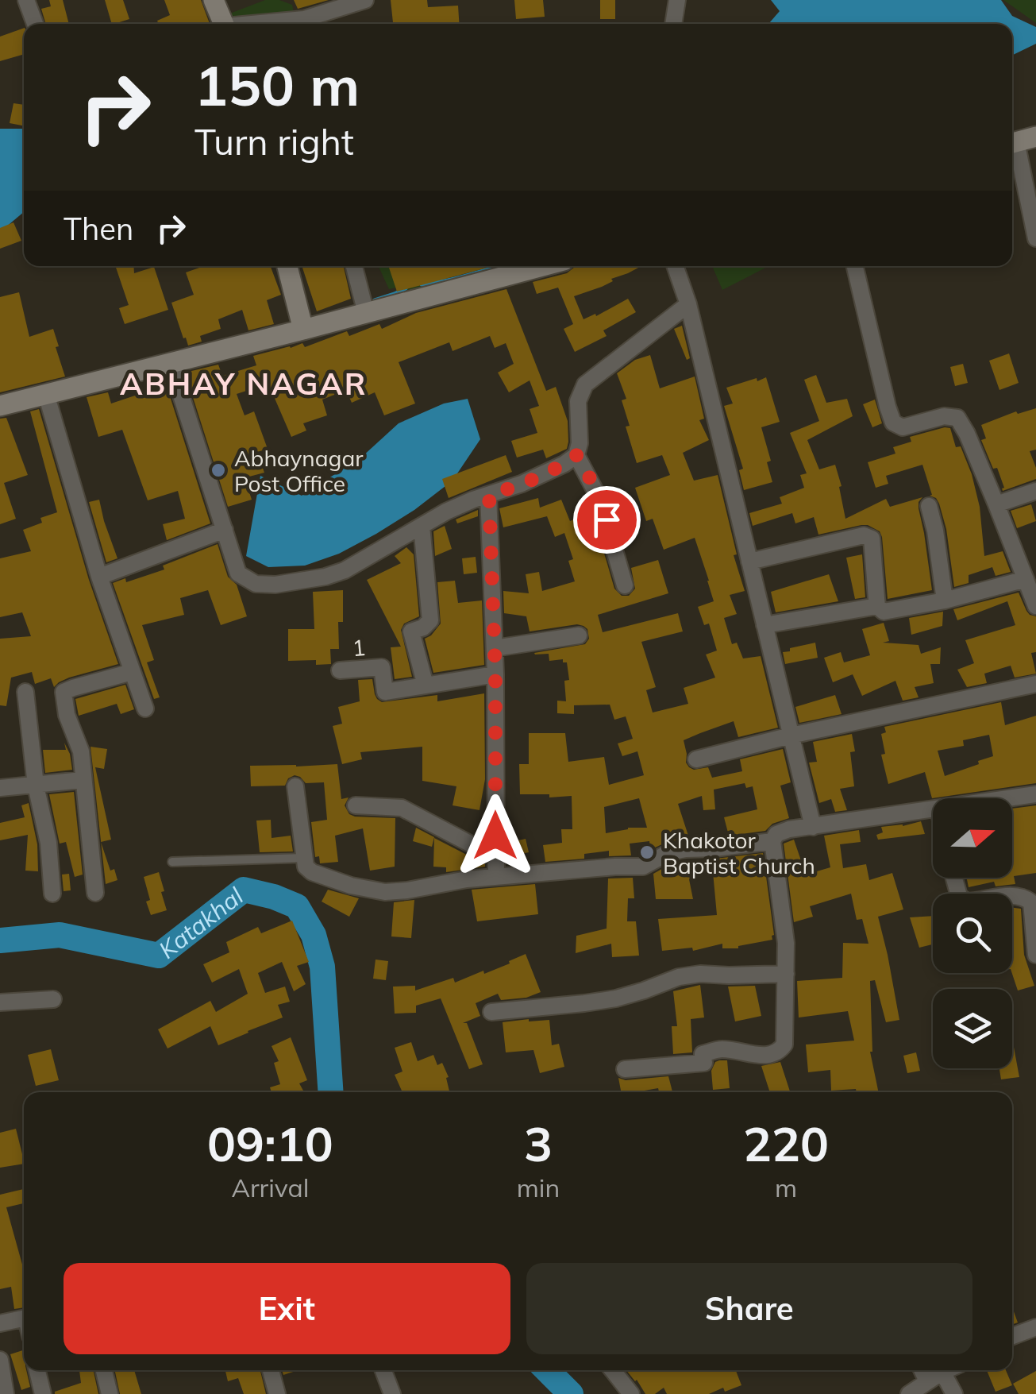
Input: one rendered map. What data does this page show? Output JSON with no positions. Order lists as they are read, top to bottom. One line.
{"streets":{"street":["1"]},"districts":["ABHAY NAGAR"],"water":["Katakhal"],"places":["Abhaynagar Post Office","Khakotor Baptist Church"],"north":"right","page":{"turn":["150 m","Turn right"],"then":"Then","eta":["09:10","Arrival","3","min","220","m"],"buttons":["Exit","Share"]}}
